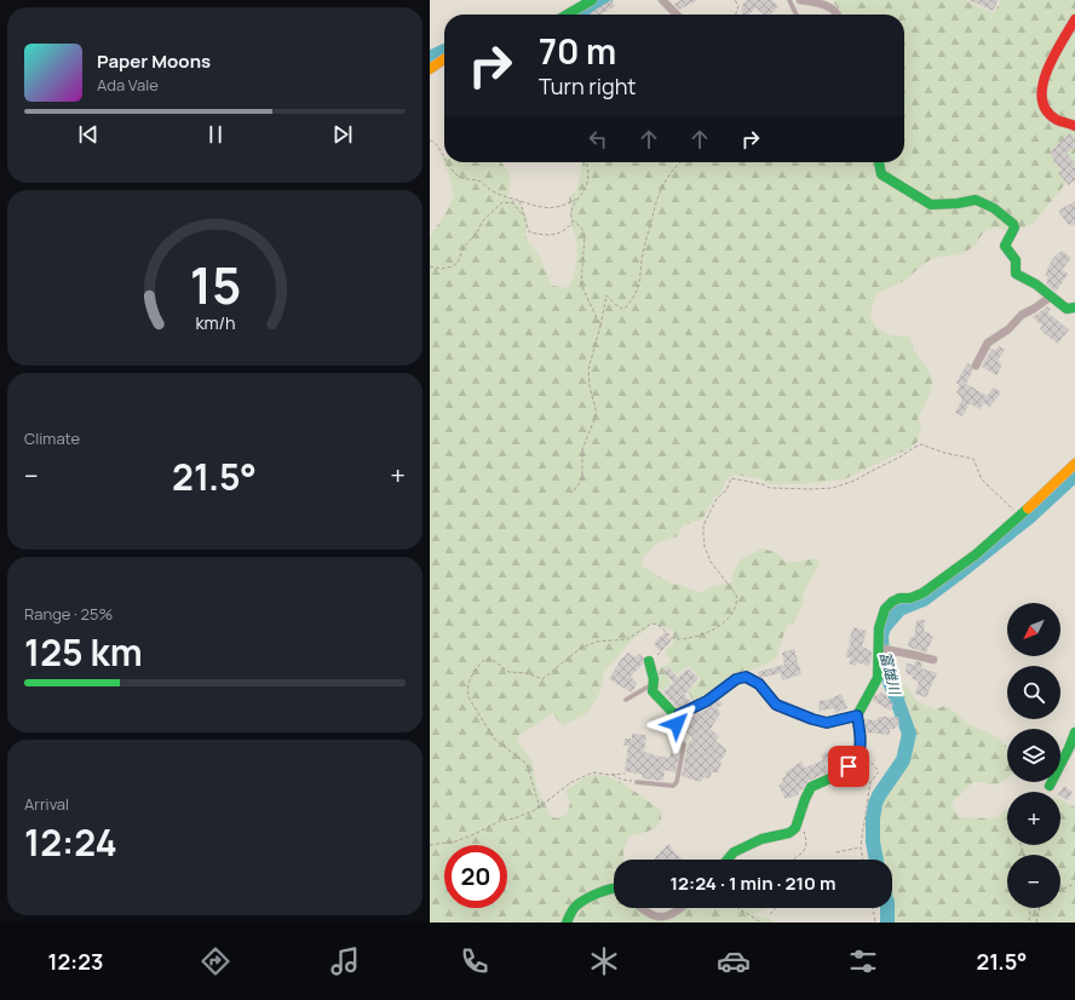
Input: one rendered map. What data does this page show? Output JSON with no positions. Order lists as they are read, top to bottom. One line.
{"water":["富雄川"],"north":"bottom left","page":{"turn":["70 m","Turn right"],"song":["Paper Moons","Ada Vale"],"tile":["Climate",["Range · 25%","125 km"],["Arrival","12:24"]],"heat":["−","21.5°","+"],"map_buttons":["+","−"],"limit":"20","trip":"12:24 · 1 min · 210 m","tabs":["12:23","21.5°"],"gauge":["15","km/h"]}}
